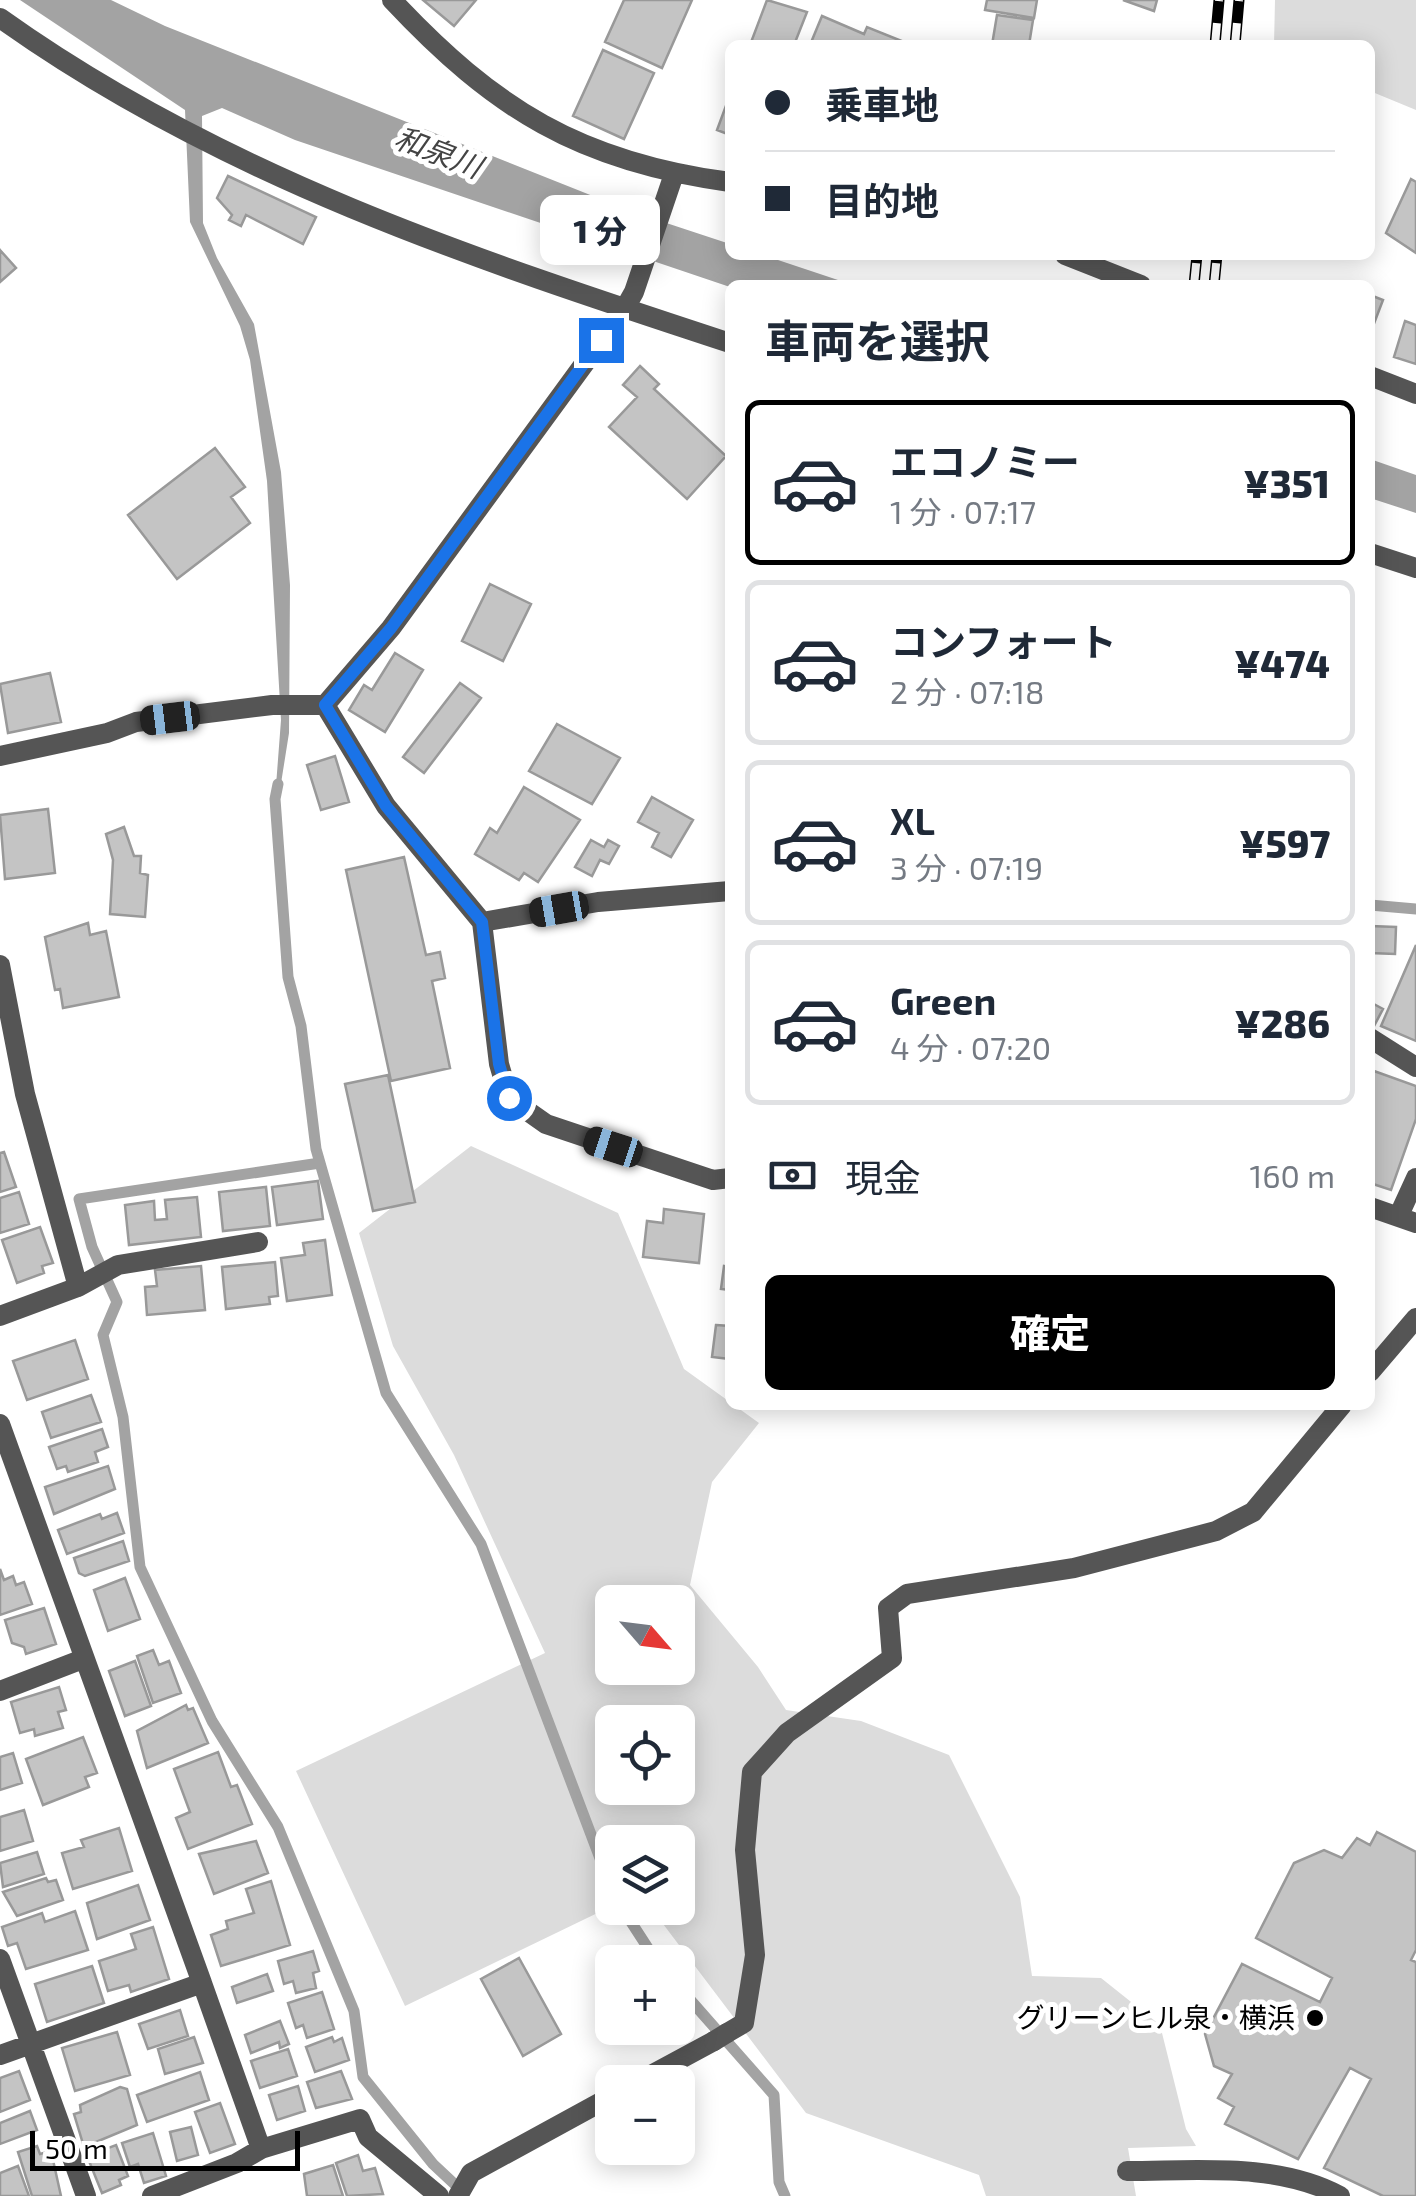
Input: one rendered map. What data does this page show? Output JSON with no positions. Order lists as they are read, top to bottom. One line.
{"water":["和泉川"],"places":["グリーンヒル泉・横浜"],"scale_bar":"50 m","north":"bottom right","page":{"banner":["乗車地","目的地"],"bubble":"1 分","heading":"車両を選択","list":[{"name":"エコノミー","note":"1 分 · 07:17","value":"¥351"},{"name":"コンフォート","note":"2 分 · 07:18","value":"¥474"},{"name":"XL","note":"3 分 · 07:19","value":"¥597"},{"name":"Green","note":"4 分 · 07:20","value":"¥286"}],"pay":["現金","160 m"],"buttons":"確定","map_buttons":["+","−"],"scale":"50 m"}}
